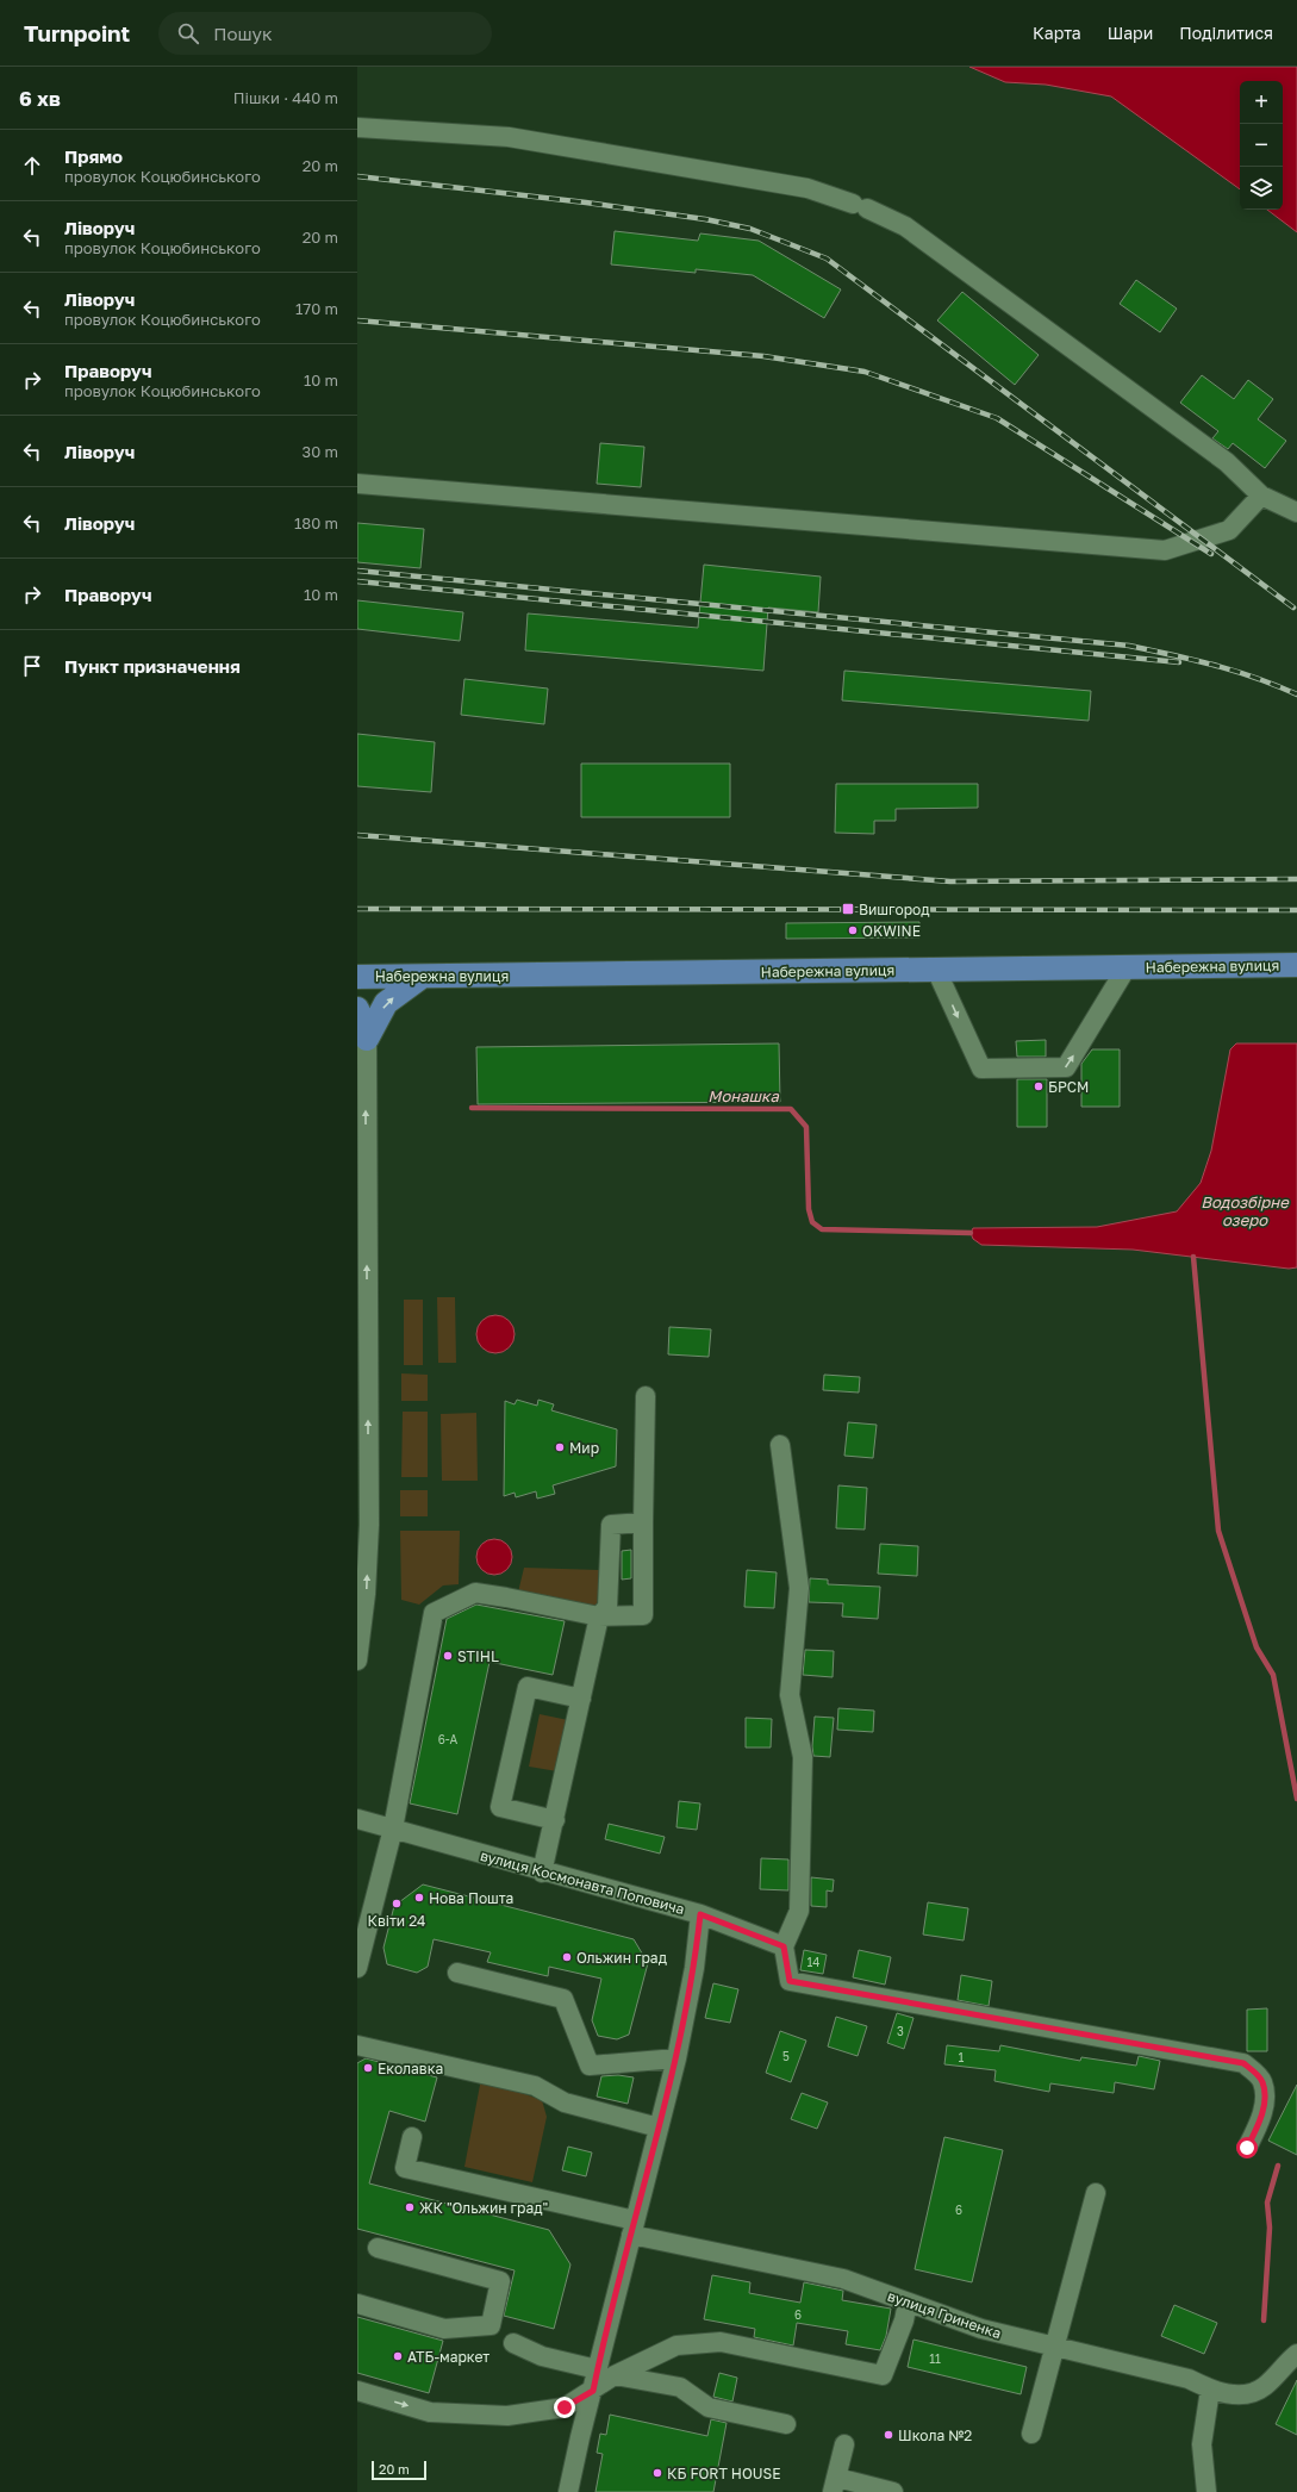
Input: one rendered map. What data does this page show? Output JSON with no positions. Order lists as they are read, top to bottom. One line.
{"streets":{"main road":["Набережна вулиця"],"street":["вулиця Космонавта Поповича","вулиця Гриненка"]},"water":["Монашка","Водозбірне озеро"],"places":{"transit":["Вишгород"],"other":["OKWINE","БРСМ","Мир","STIHL","Нова Пошта","Квіти 24","Ольжин град","Еколавка","ЖК \"Ольжин град\"","АТБ-маркет","Школа №2","КБ FORT HOUSE"]},"house_numbers":["6-А","14","3","5","1","6","6","11"],"scale_bar":"20 m","page":{"header":"Turnpoint","search":"Пошук","nav":["Карта","Шари","Поділитися"],"heading":["6 хв","Пішки · 440 m"],"map_buttons":["+","−"],"list":[["Прямо","провулок Коцюбинського","20 m"],["Ліворуч","провулок Коцюбинського","20 m"],["Ліворуч","провулок Коцюбинського","170 m"],["Праворуч","провулок Коцюбинського","10 m"],["Ліворуч","30 m"],["Ліворуч","180 m"],["Праворуч","10 m"],"Пункт призначення"],"scale":"20 m"}}
